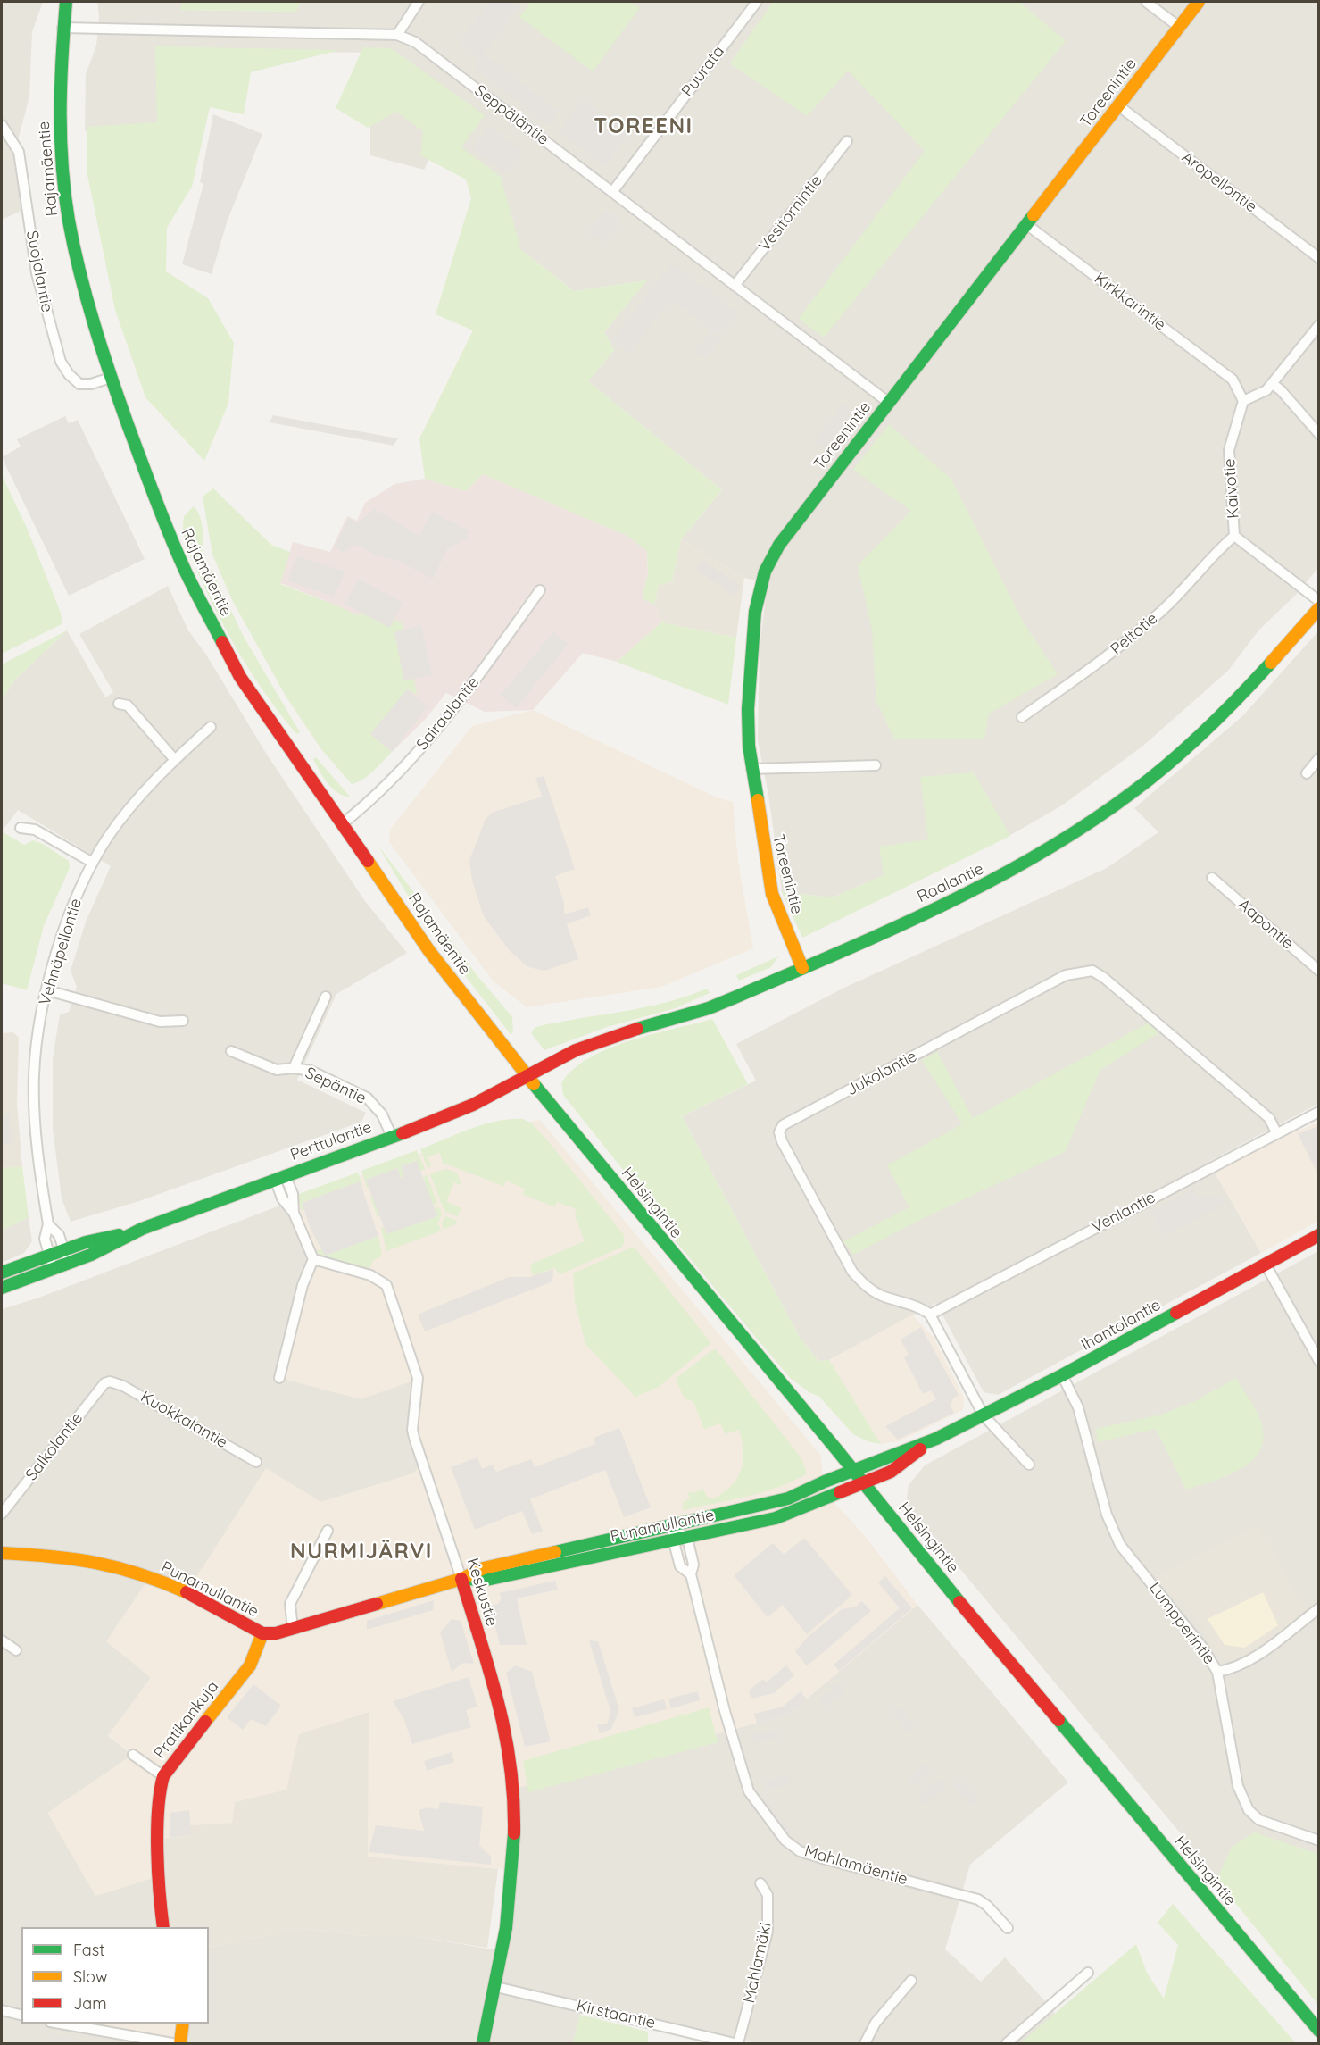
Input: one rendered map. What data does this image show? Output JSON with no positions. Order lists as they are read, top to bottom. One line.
{"streets":{"street":["Puurata","Toreenintie","Seppäläntie","Rajamäentie","Aropellontie","Vesitornintie","Suojalantie","Kirkkarintie","Kaivotie","Peltotie","Sairaalantie","Raalantie","Aapontie","Vehnäpellontie","Jukolantie","Sepäntie","Perttulantie","Helsingintie","Venlantie","Ihantolantie","Kuokkalantie","Salkolantie","Punamullantie","Keskustie","Lumpperintie","Pratikankuja","Mahlamäentie","Mahlamäki","Kirstaantie"]},"crossings":[["Puurata","Seppäläntie"],["Toreenintie","Seppäläntie"],["Toreenintie","Aropellontie"],["Toreenintie","Kirkkarintie"],["Toreenintie","Raalantie"],["Seppäläntie","Rajamäentie"],["Seppäläntie","Vesitornintie"],["Rajamäentie","Suojalantie"],["Rajamäentie","Sairaalantie"],["Rajamäentie","Raalantie"],["Rajamäentie","Perttulantie"],["Rajamäentie","Helsingintie"],["Kirkkarintie","Kaivotie"],["Kaivotie","Peltotie"],["Raalantie","Perttulantie"],["Raalantie","Helsingintie"],["Vehnäpellontie","Perttulantie"],["Jukolantie","Venlantie"],["Sepäntie","Perttulantie"],["Perttulantie","Helsingintie"],["Helsingintie","Ihantolantie"],["Helsingintie","Punamullantie"],["Ihantolantie","Punamullantie"],["Ihantolantie","Lumpperintie"],["Kuokkalantie","Salkolantie"],["Punamullantie","Keskustie"],["Punamullantie","Pratikankuja"],["Punamullantie","Mahlamäentie"],["Keskustie","Kirstaantie"],["Mahlamäki","Kirstaantie"]],"districts":["TOREENI","NURMIJÄRVI"],"legend":["Fast","Slow","Jam"]}
